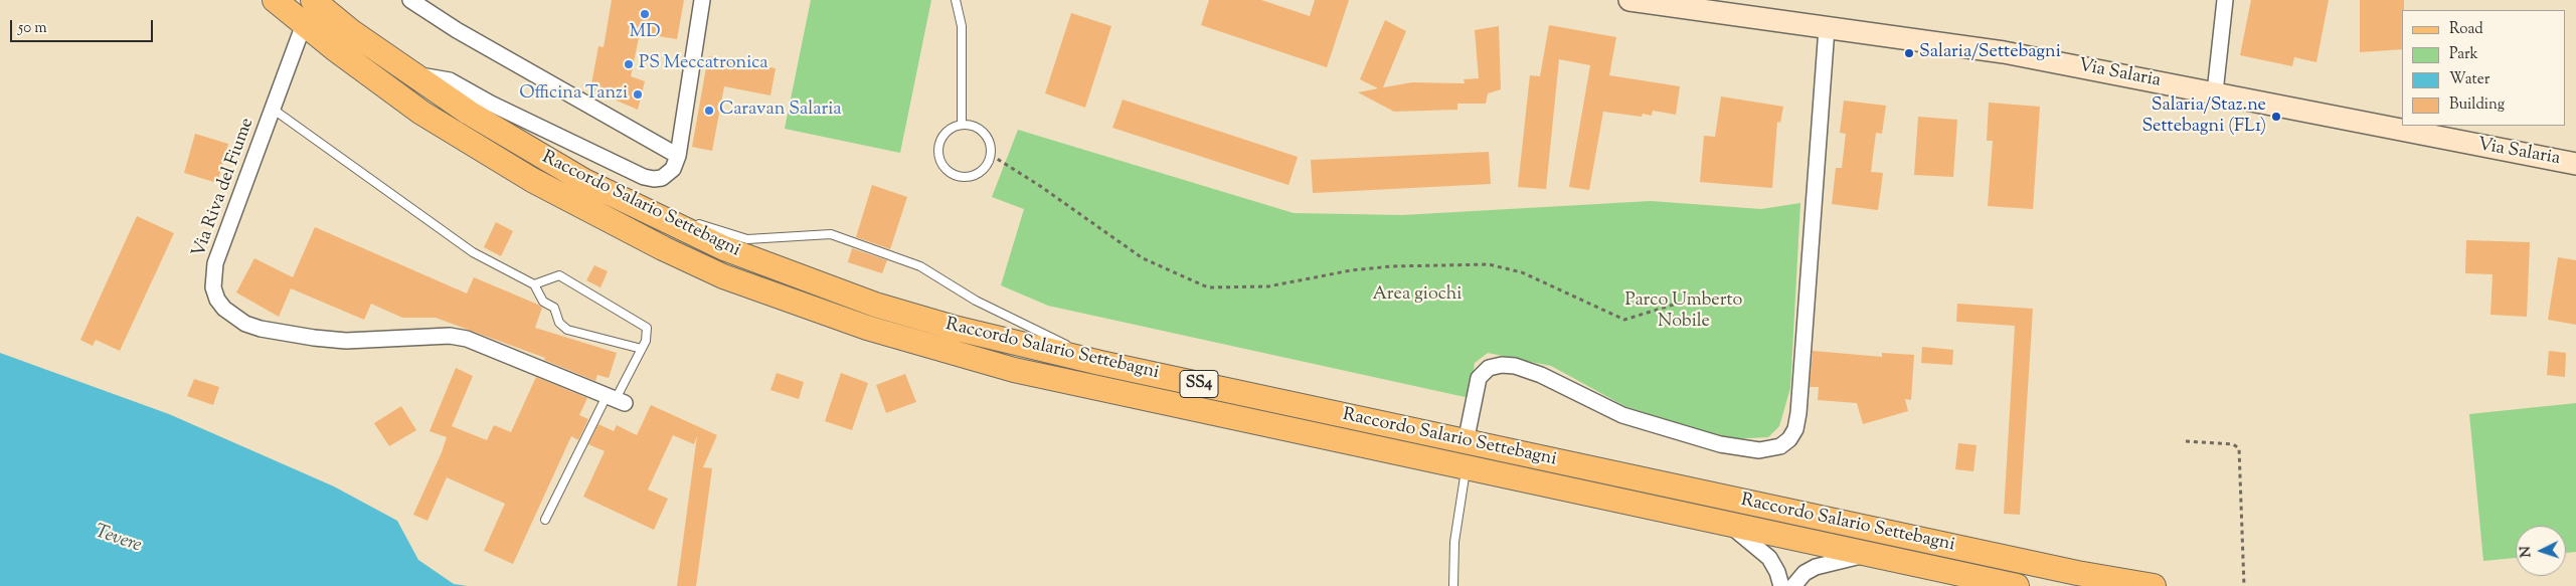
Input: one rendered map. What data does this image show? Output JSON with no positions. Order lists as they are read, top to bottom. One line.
{"streets":{"main road":["Raccordo Salario Settebagni","SS4"],"street":["Via Salaria","Via Riva del Fiume"]},"crossings":[["Via Riva del Fiume","Raccordo Salario Settebagni"]],"water":["Tevere"],"parks":["Area giochi","Parco Umberto Nobile"],"places":["MD","Salaria/Settebagni","PS Meccatronica","Officina Tanzi","Caravan Salaria","Salaria/Staz.ne Settebagni (FL1)"],"legend":["Road","Park","Water","Building"],"scale_bar":"50 m","north":"left"}
